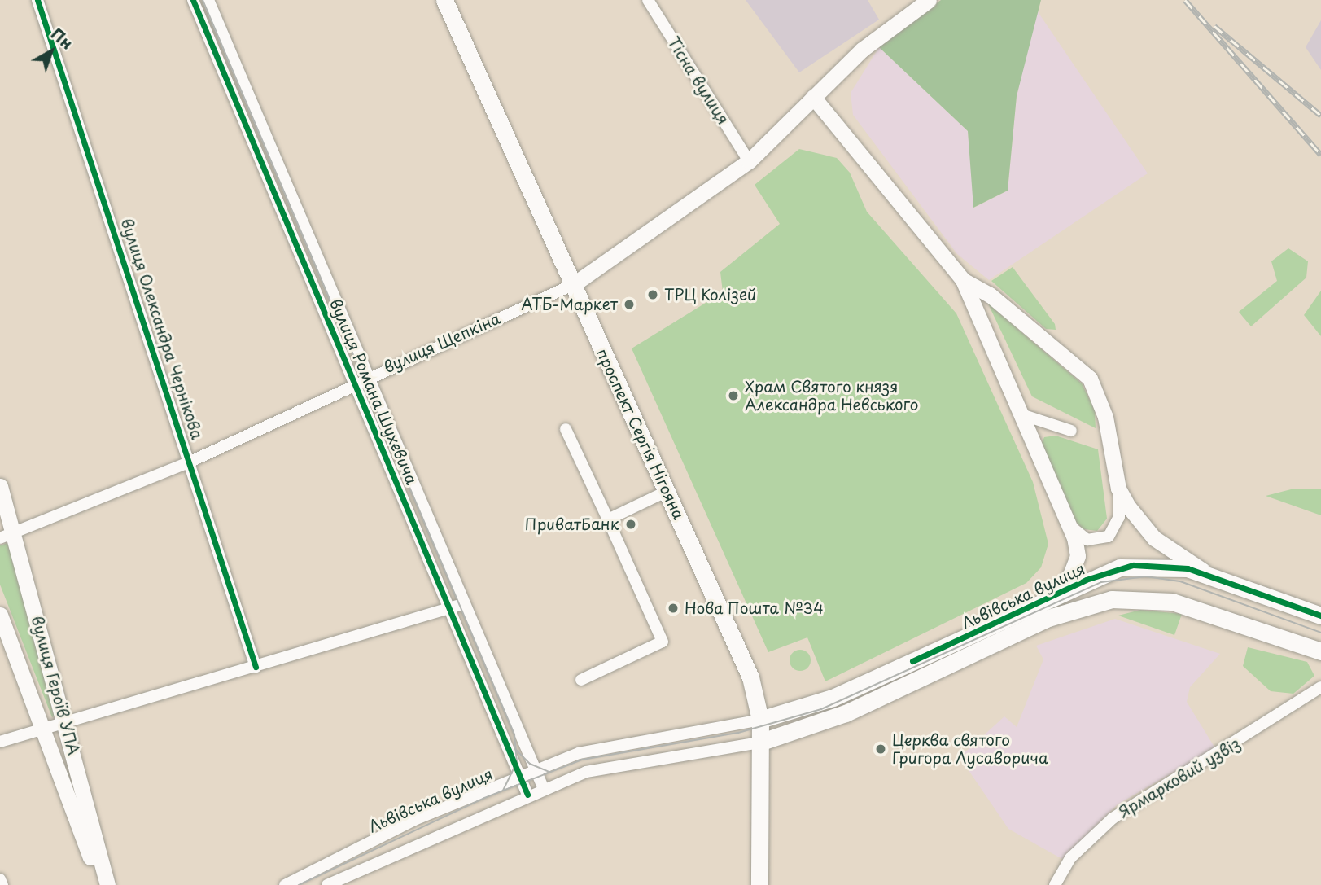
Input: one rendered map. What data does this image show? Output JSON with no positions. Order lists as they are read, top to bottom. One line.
{"streets":{"main road":["проспект Сергія Нігояна","Львівська вулиця"],"street":["Тісна вулиця","вулиця Олександра Чернікова","вулиця Щепкіна","вулиця Романа Шухевича","вулиця Героїв УПА","Ярмарковий узвіз"]},"crossings":[["Тісна вулиця","вулиця Щепкіна"],["вулиця Олександра Чернікова","вулиця Щепкіна"],["вулиця Щепкіна","вулиця Романа Шухевича"],["вулиця Щепкіна","проспект Сергія Нігояна"],["вулиця Щепкіна","вулиця Героїв УПА"],["вулиця Романа Шухевича","Львівська вулиця"],["проспект Сергія Нігояна","Львівська вулиця"]],"places":["ТРЦ Колізей","АТБ-Маркет","Храм Святого князя Александра Невського","ПриватБанк","Нова Пошта №34","Церква святого Григора Лусаворича"],"north":"top right"}
